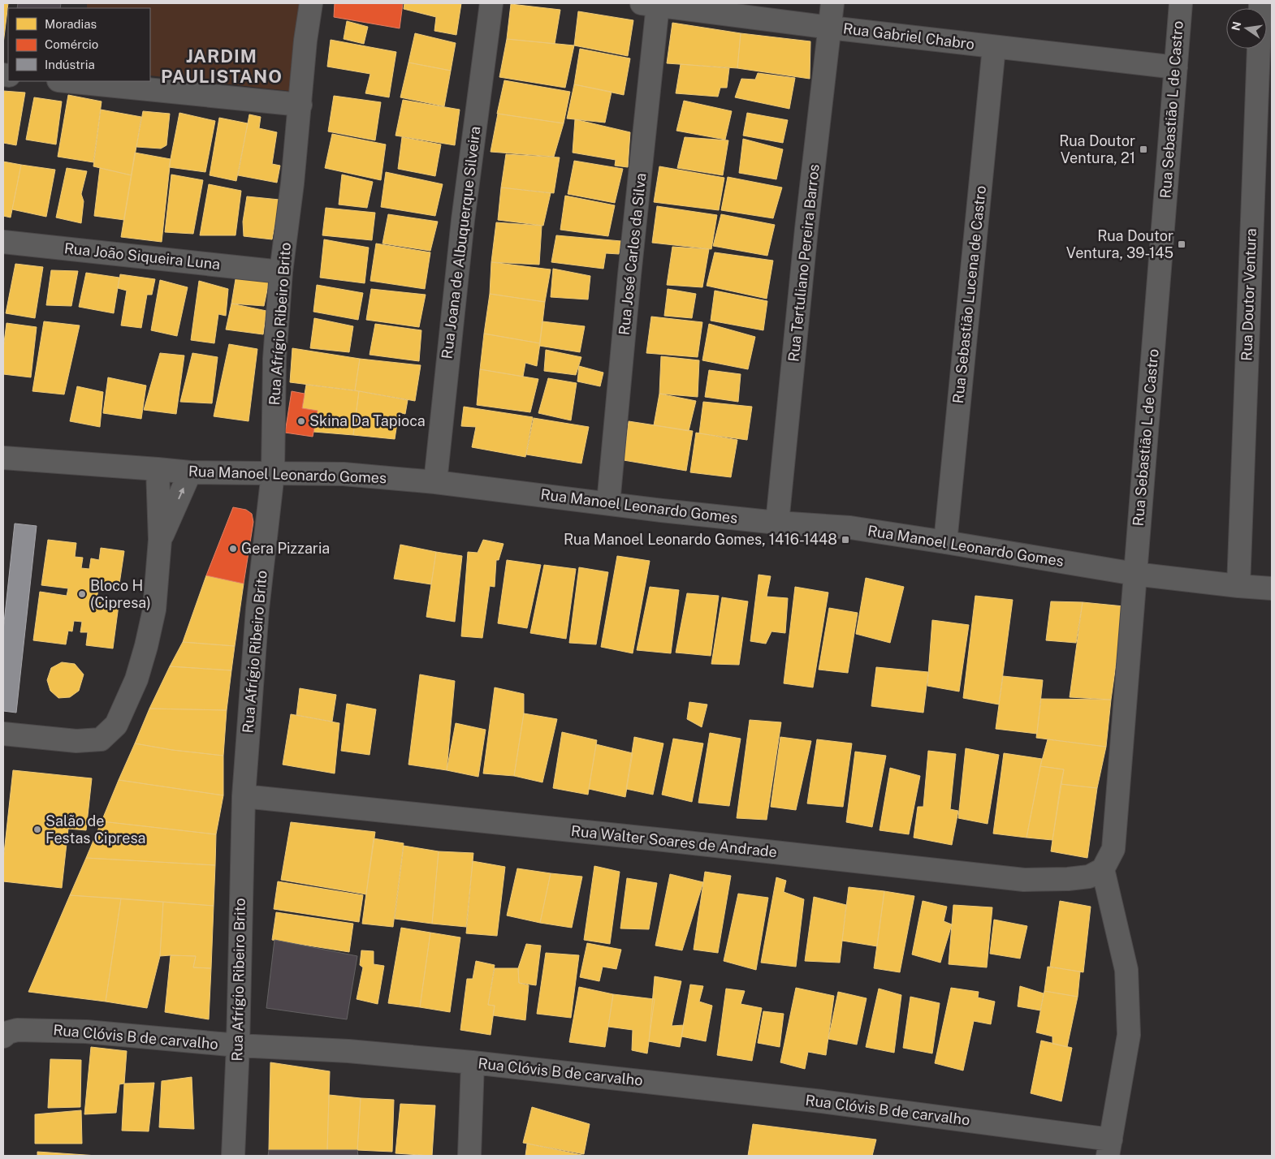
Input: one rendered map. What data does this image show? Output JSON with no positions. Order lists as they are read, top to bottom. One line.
{"streets":{"street":["Rua Gabriel Chabro","Rua Sebastião L de Castro","Rua Joana de Albuquerque Silveira","Rua José Carlos da Silva","Rua João Siqueira Luna","Rua Tertuliano Pereira Barros","Rua Sebastião Lucena de Castro","Rua Doutor Ventura","Rua Afrígio Ribeiro Brito","Rua Manoel Leonardo Gomes","Rua Walter Soares de Andrade","Rua Clóvis B de carvalho"]},"crossings":[["Rua Gabriel Chabro","Rua Sebastião L de Castro"],["Rua Gabriel Chabro","Rua José Carlos da Silva"],["Rua Gabriel Chabro","Rua Tertuliano Pereira Barros"],["Rua Gabriel Chabro","Rua Sebastião Lucena de Castro"],["Rua Sebastião L de Castro","Rua Manoel Leonardo Gomes"],["Rua Sebastião L de Castro","Rua Walter Soares de Andrade"],["Rua Joana de Albuquerque Silveira","Rua Manoel Leonardo Gomes"],["Rua José Carlos da Silva","Rua Manoel Leonardo Gomes"],["Rua João Siqueira Luna","Rua Afrígio Ribeiro Brito"],["Rua Tertuliano Pereira Barros","Rua Manoel Leonardo Gomes"],["Rua Sebastião Lucena de Castro","Rua Manoel Leonardo Gomes"],["Rua Doutor Ventura","Rua Manoel Leonardo Gomes"],["Rua Afrígio Ribeiro Brito","Rua Manoel Leonardo Gomes"],["Rua Afrígio Ribeiro Brito","Rua Walter Soares de Andrade"],["Rua Afrígio Ribeiro Brito","Rua Clóvis B de carvalho"]],"districts":["JARDIM PAULISTANO"],"places":{"transit":["Rua Doutor Ventura, 21","Rua Doutor Ventura, 39-145","Rua Manoel Leonardo Gomes, 1416-1448"],"other":["Skina Da Tapioca","Gera Pizzaria","Bloco H (Cipresa)","Salão de Festas Cipresa"]},"legend":["Moradias","Comércio","Indústria"],"north":"left"}
